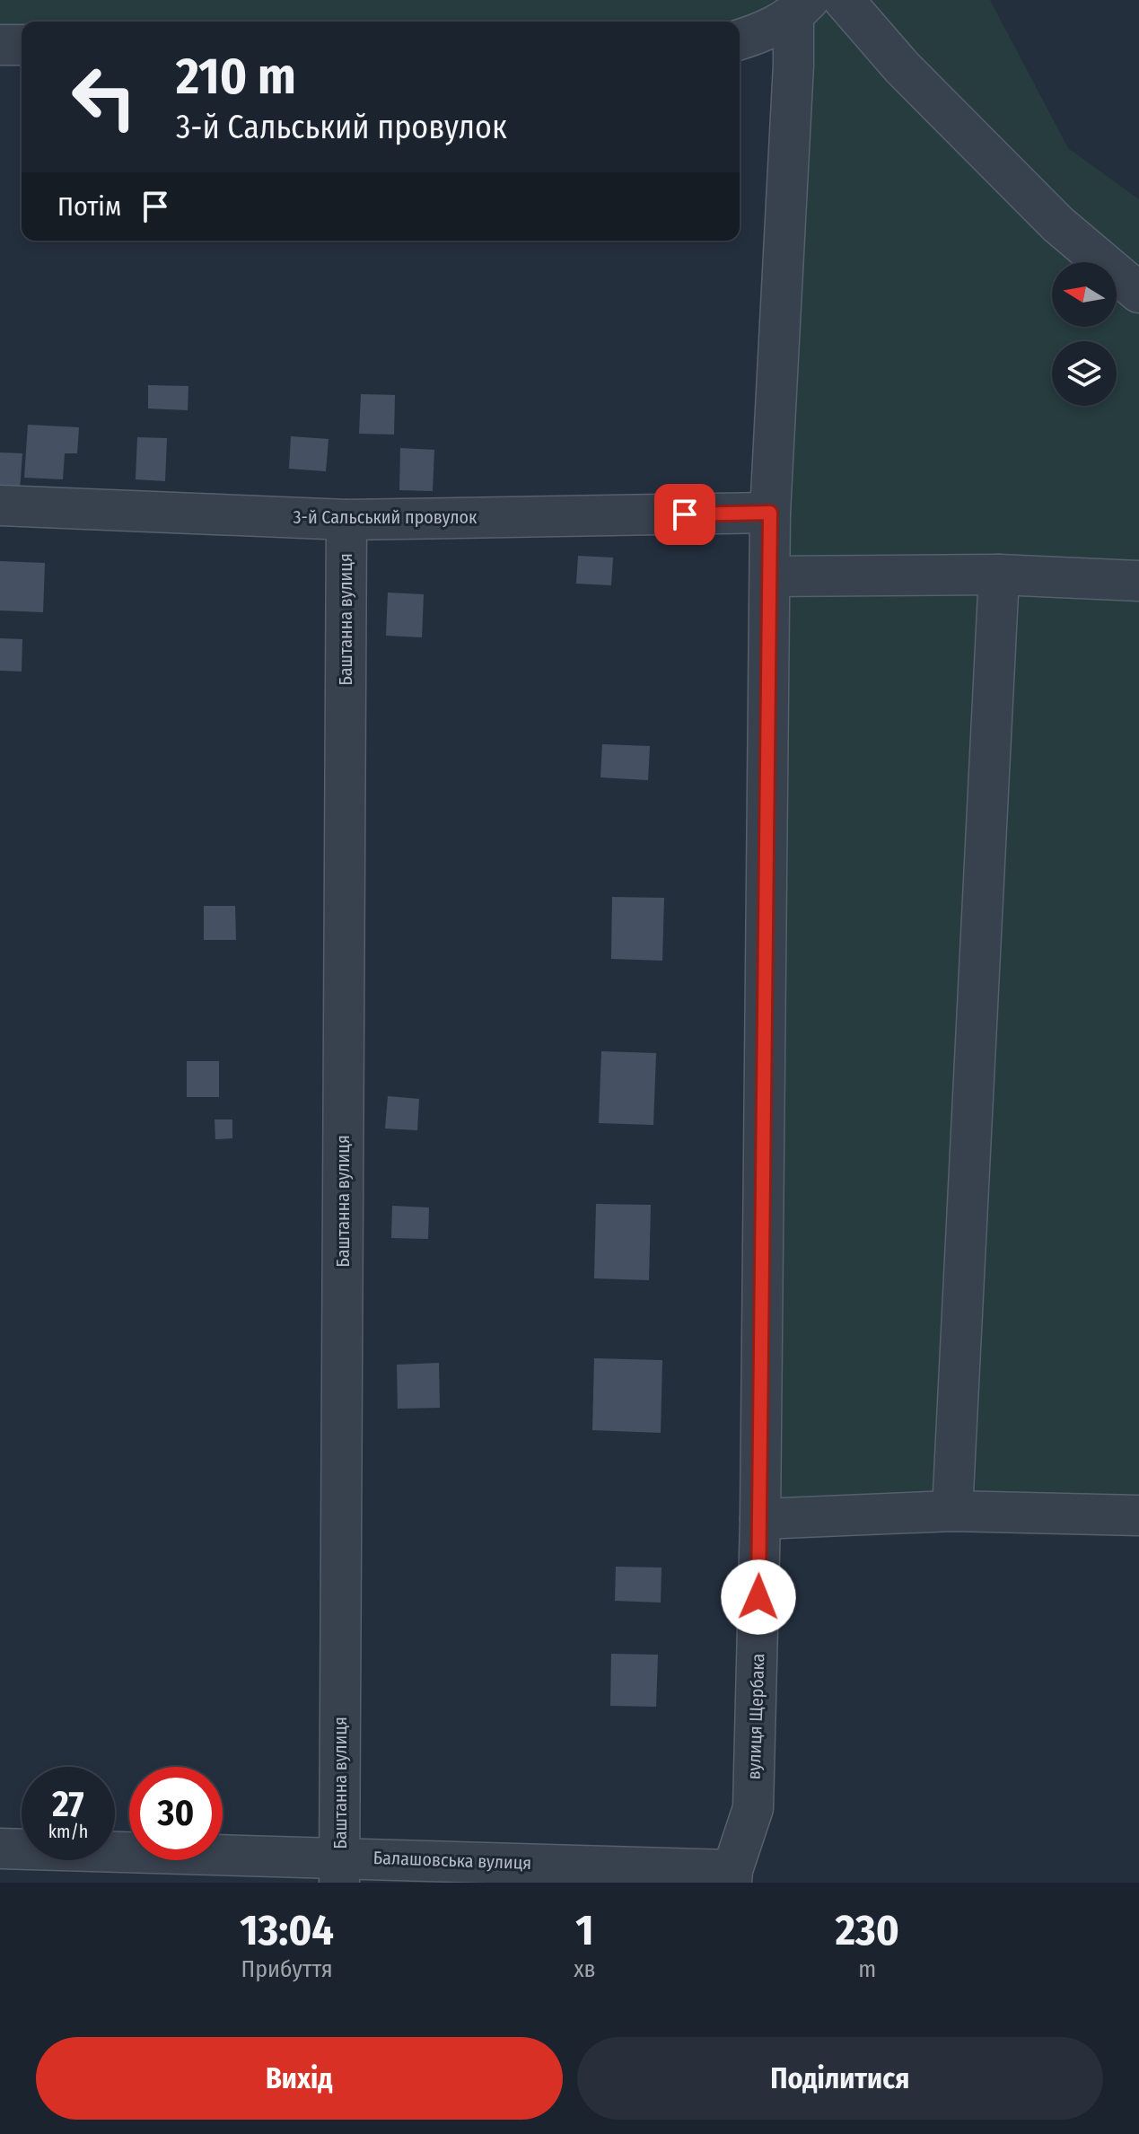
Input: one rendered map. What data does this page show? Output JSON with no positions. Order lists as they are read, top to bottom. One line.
{"streets":{"street":["3-й Сальський провулок","Баштанна вулиця","вулиця Щербака","Балашовська вулиця"]},"crossings":[["3-й Сальський провулок","Баштанна вулиця"],["3-й Сальський провулок","вулиця Щербака"],["Баштанна вулиця","Балашовська вулиця"],["вулиця Щербака","Балашовська вулиця"]],"north":"left","page":{"turn":["210 m","3-й Сальський провулок"],"then":"Потім","speed":"27 km/h","limit":"30","eta":["13:04","Прибуття","1","хв","230","m"],"buttons":["Вихід","Поділитися"]}}
